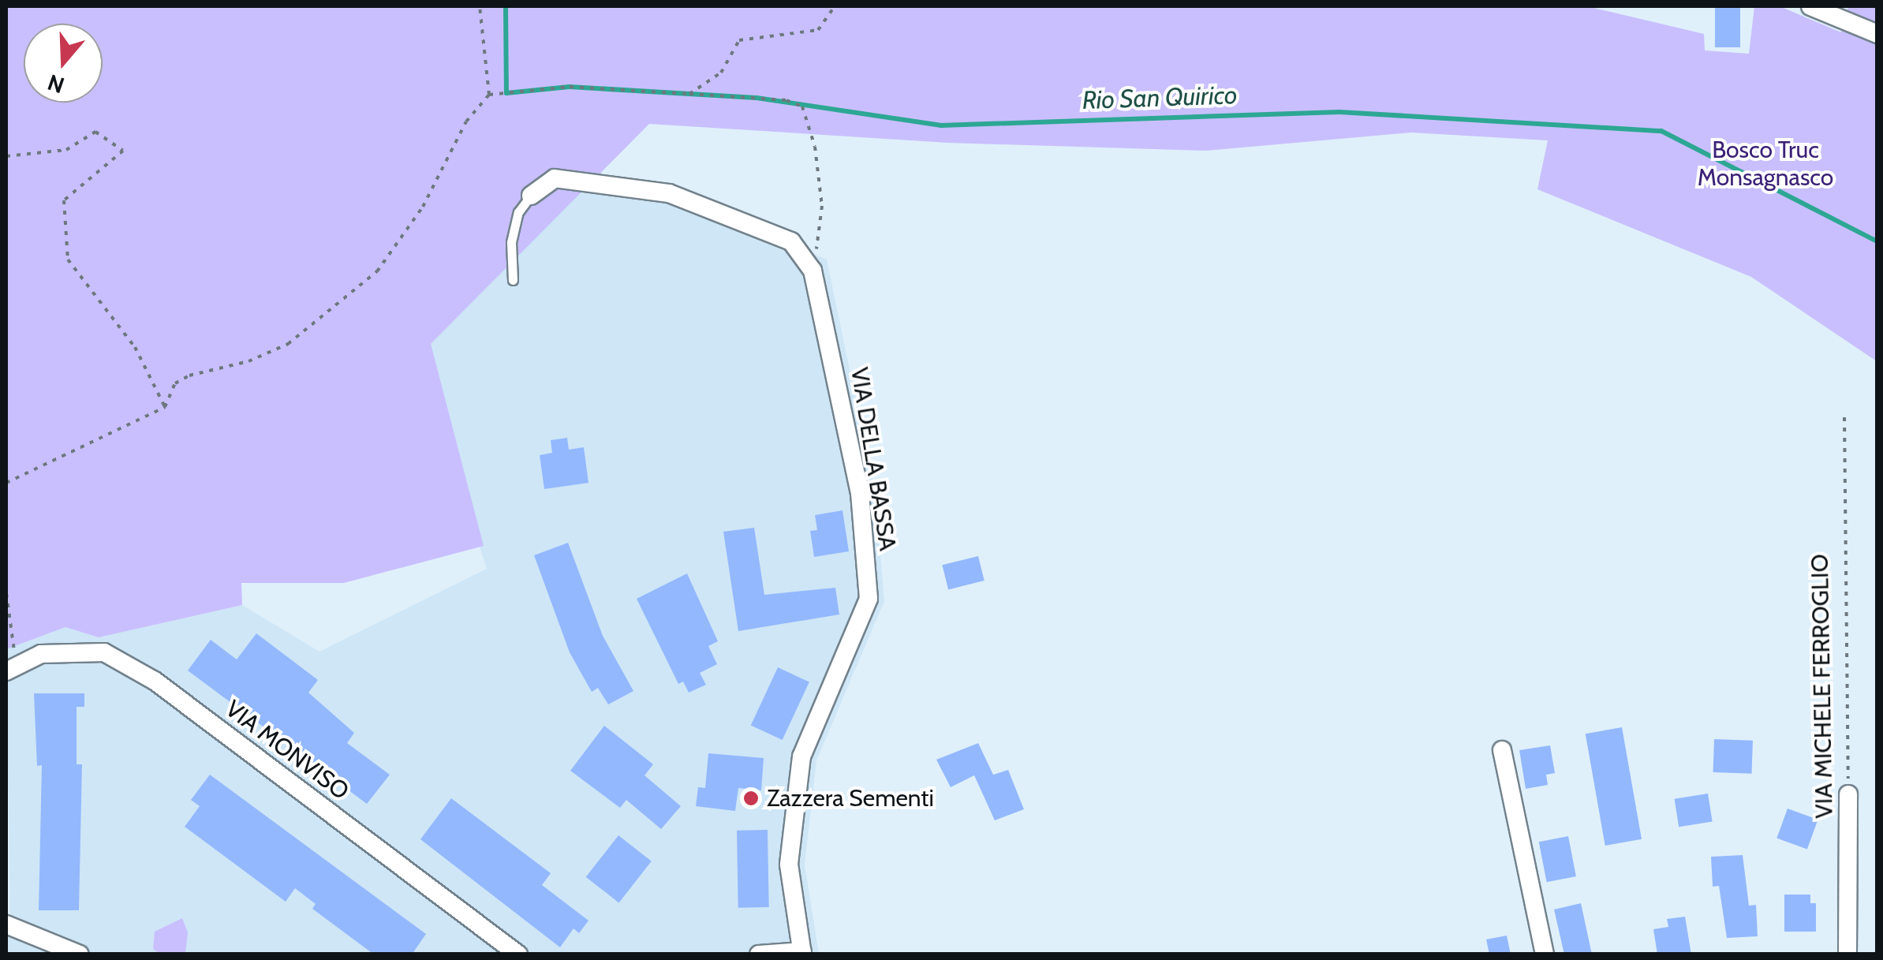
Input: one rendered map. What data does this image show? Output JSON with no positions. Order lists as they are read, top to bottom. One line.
{"streets":{"street":["VIA DELLA BASSA","VIA MICHELE FERROGLIO","VIA MONVISO"]},"water":["Rio San Quirico"],"parks":["Bosco Truc Monsagnasco"],"places":["Zazzera Sementi"],"north":"bottom"}
